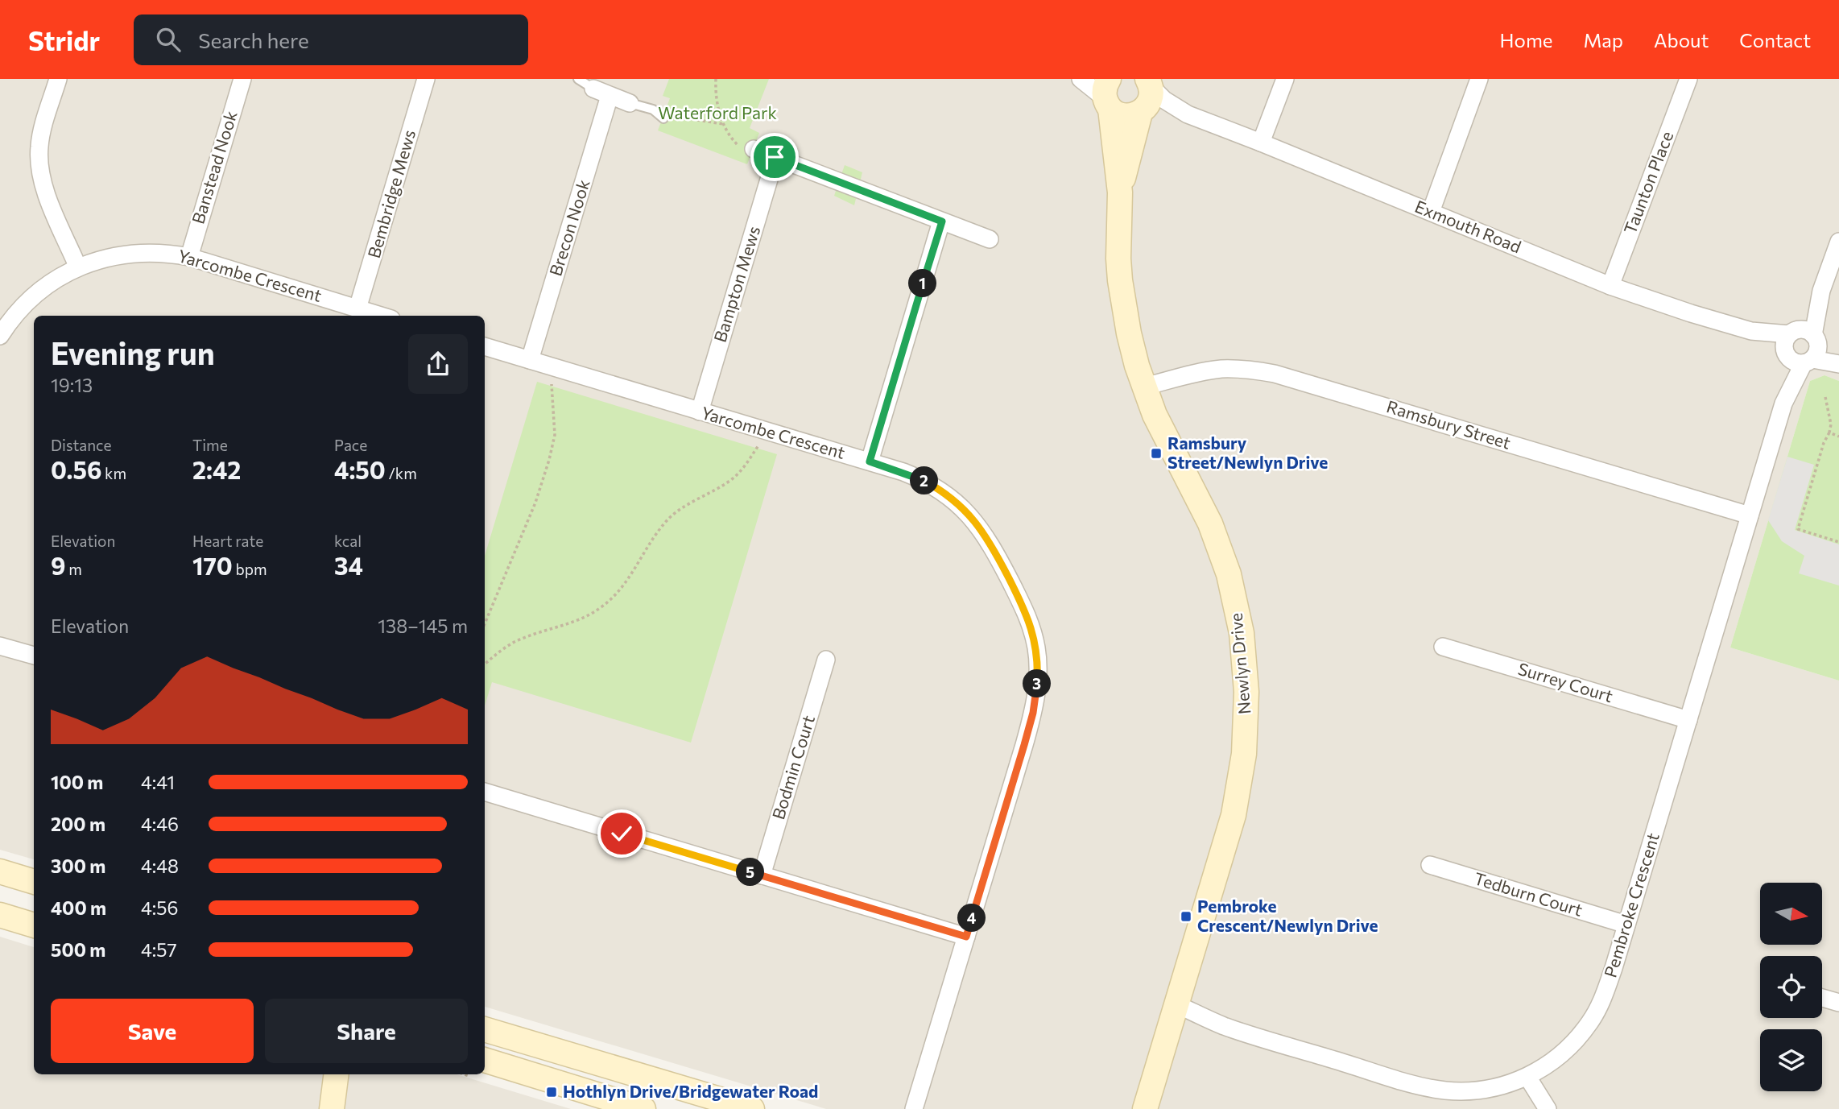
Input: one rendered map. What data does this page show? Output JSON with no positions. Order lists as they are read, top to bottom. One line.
{"streets":{"street":["Banstead Nook","Taunton Place","Bembridge Mews","Exmouth Road","Brecon Nook","Yarcombe Crescent","Bampton Mews","Ramsbury Street","Newlyn Drive","Surrey Court","Bodmin Court","Tedburn Court","Pembroke Crescent"]},"crossings":[["Banstead Nook","Yarcombe Crescent"],["Taunton Place","Exmouth Road"],["Bembridge Mews","Yarcombe Crescent"],["Exmouth Road","Newlyn Drive"],["Exmouth Road","Pembroke Crescent"],["Brecon Nook","Yarcombe Crescent"],["Yarcombe Crescent","Bampton Mews"],["Ramsbury Street","Newlyn Drive"],["Ramsbury Street","Pembroke Crescent"],["Newlyn Drive","Pembroke Crescent"],["Surrey Court","Pembroke Crescent"],["Tedburn Court","Pembroke Crescent"]],"parks":["Waterford Park"],"places":{"transit":["Ramsbury Street/Newlyn Drive","Pembroke Crescent/Newlyn Drive","Hothlyn Drive/Bridgewater Road"]},"north":"right","page":{"header":"Stridr","search":"Search here","nav":["Home","Map","About","Contact"],"pins":["1","2","3","5","4"],"heading":["Evening run","19:13"],"stats":[["Distance","0.56 km"],["Time","2:42"],["Pace","4:50 /km"],["Elevation","9 m"],["Heart rate","170 bpm"],["kcal","34"]],"chart":["Elevation","138–145 m"],"list":[{"name":"100 m","note":"4:41"},{"name":"200 m","note":"4:46"},{"name":"300 m","note":"4:48"},{"name":"400 m","note":"4:56"},{"name":"500 m","note":"4:57"}],"buttons":["Save","Share"]}}
